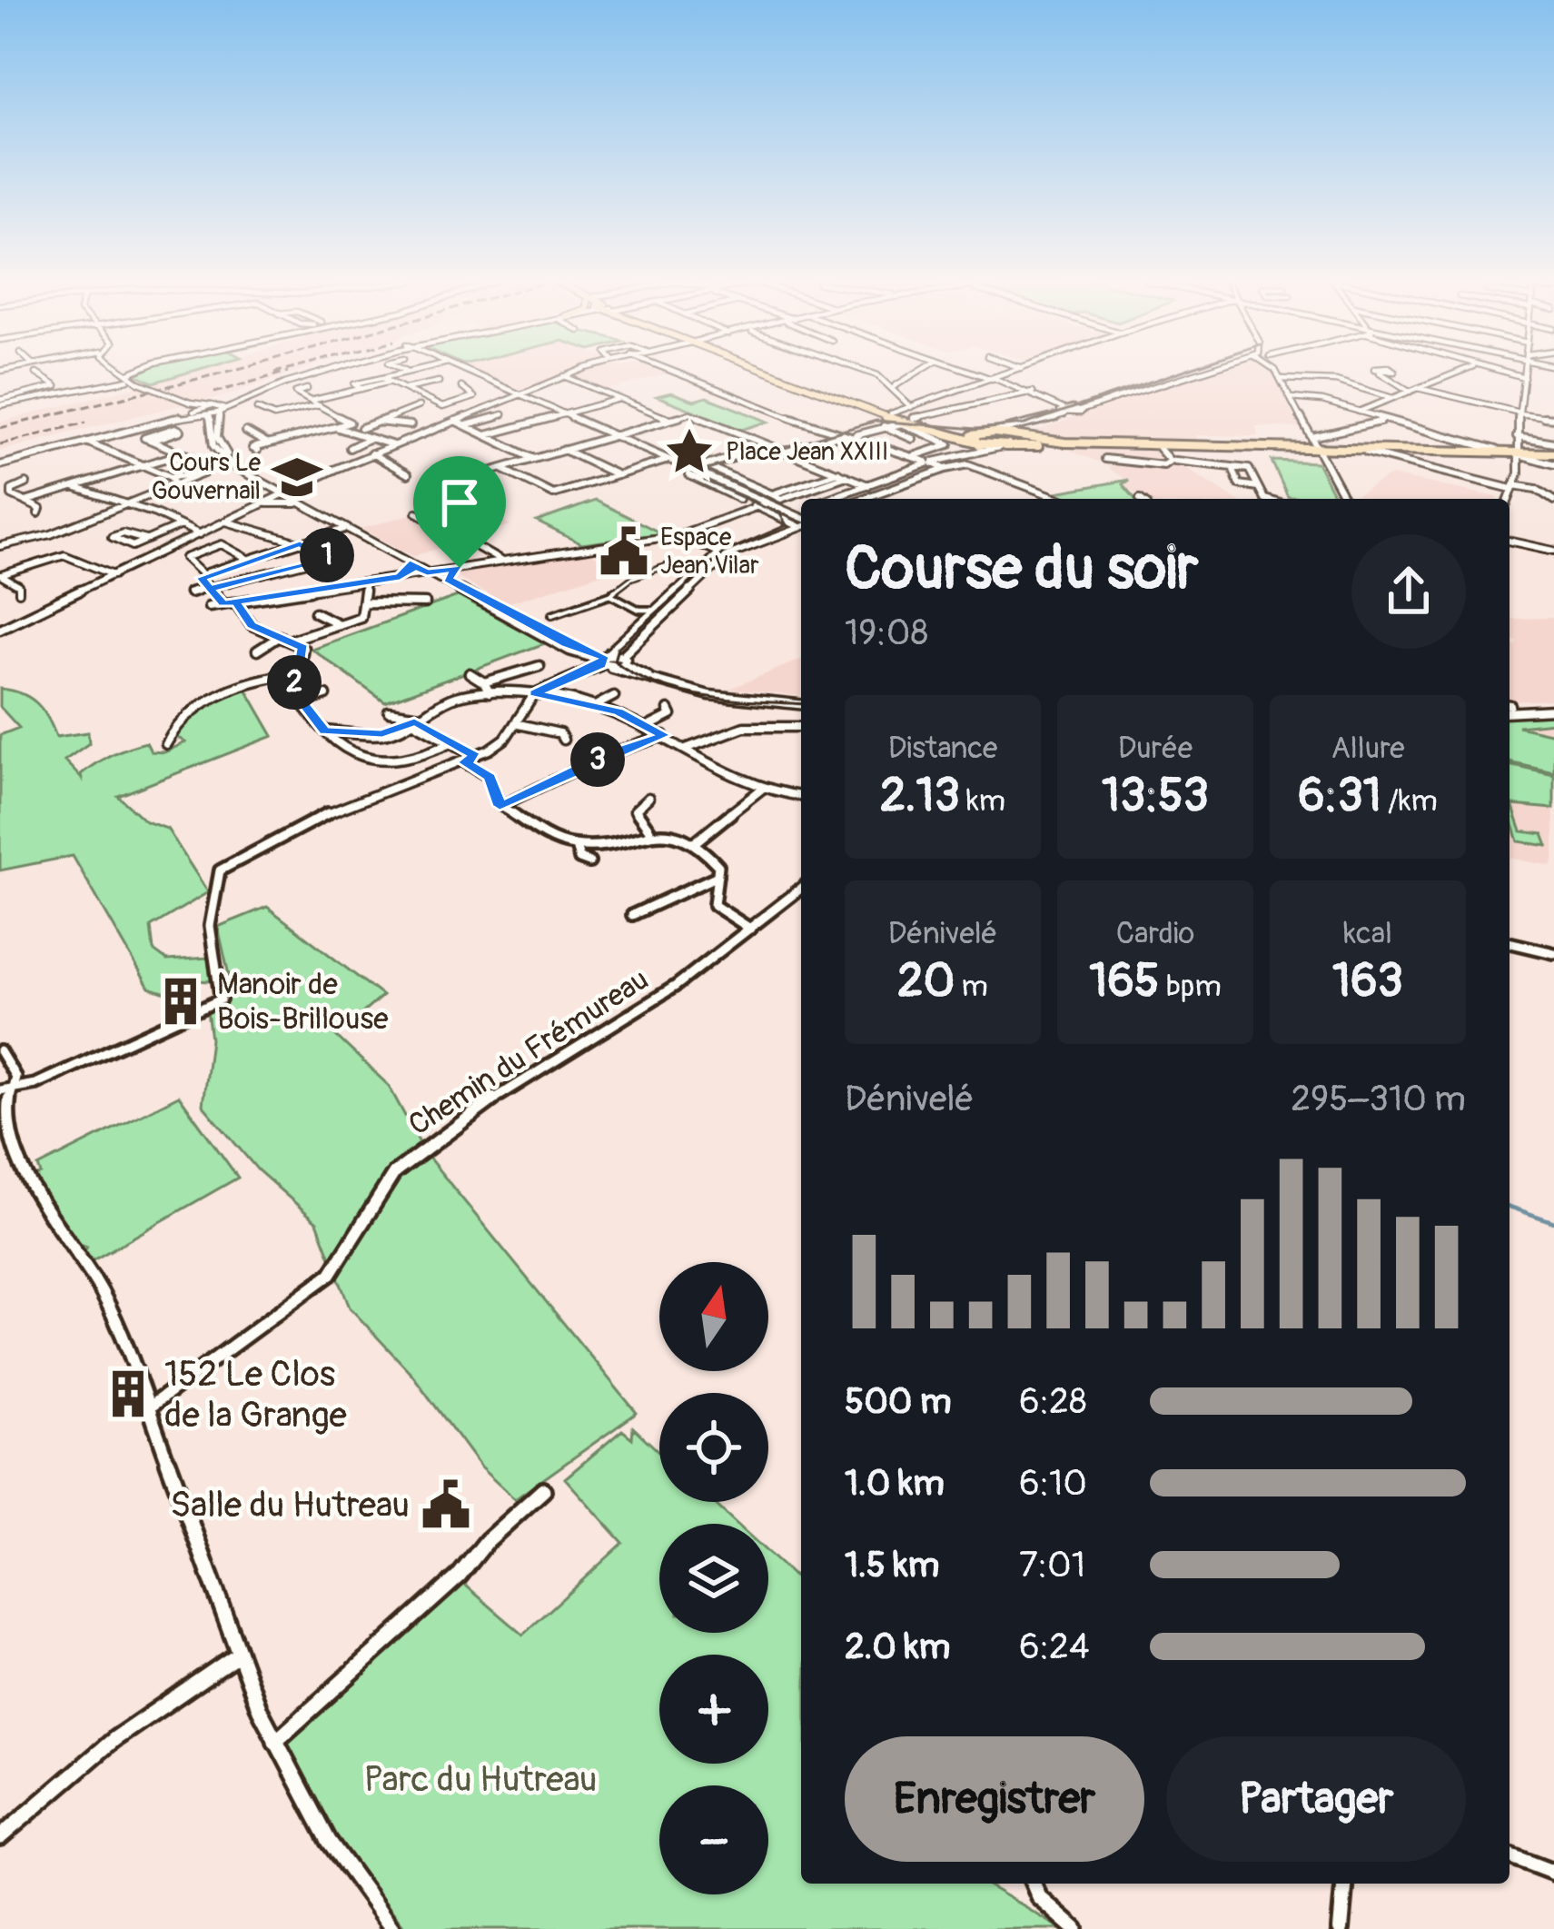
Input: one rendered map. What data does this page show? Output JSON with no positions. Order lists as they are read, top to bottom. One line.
{"streets":{"street":["Chemin du Frémureau"]},"parks":["Parc du Hutreau"],"places":{"place":["Place Jean XXIII"],"school or university":["Cours Le Gouvernail"],"public building":["Espace Jean Vilar","Salle du Hutreau"],"building":["Manoir de Bois-Brillouse","152 Le Clos de la Grange"]},"north":"top","page":{"heading":["Course du soir","19:08"],"pins":["1","2","3"],"stats":[["Distance","2.13 km"],["Durée","13:53"],["Allure","6:31 /km"],["Dénivelé","20 m"],["Cardio","165 bpm"],["kcal","163"]],"chart":["Dénivelé","295–310 m"],"map_buttons":["+","−"],"list":[{"name":"500 m","note":"6:28"},{"name":"1.0 km","note":"6:10"},{"name":"1.5 km","note":"7:01"},{"name":"2.0 km","note":"6:24"}],"buttons":["Enregistrer","Partager"]}}
